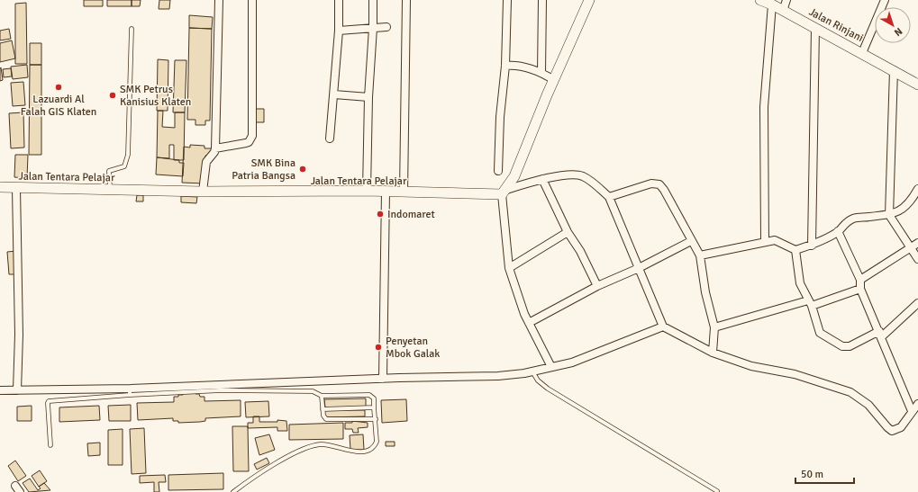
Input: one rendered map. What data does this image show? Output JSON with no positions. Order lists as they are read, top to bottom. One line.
{"streets":{"main road":["Jalan Rinjani","Jalan Tentara Pelajar"]},"places":["Lazuardi Al Falah GIS Klaten","SMK Petrus Kanisius Klaten","SMK Bina Patria Bangsa","Indomaret","Penyetan Mbok Galak"],"scale_bar":"50 m","north":"bottom right"}
